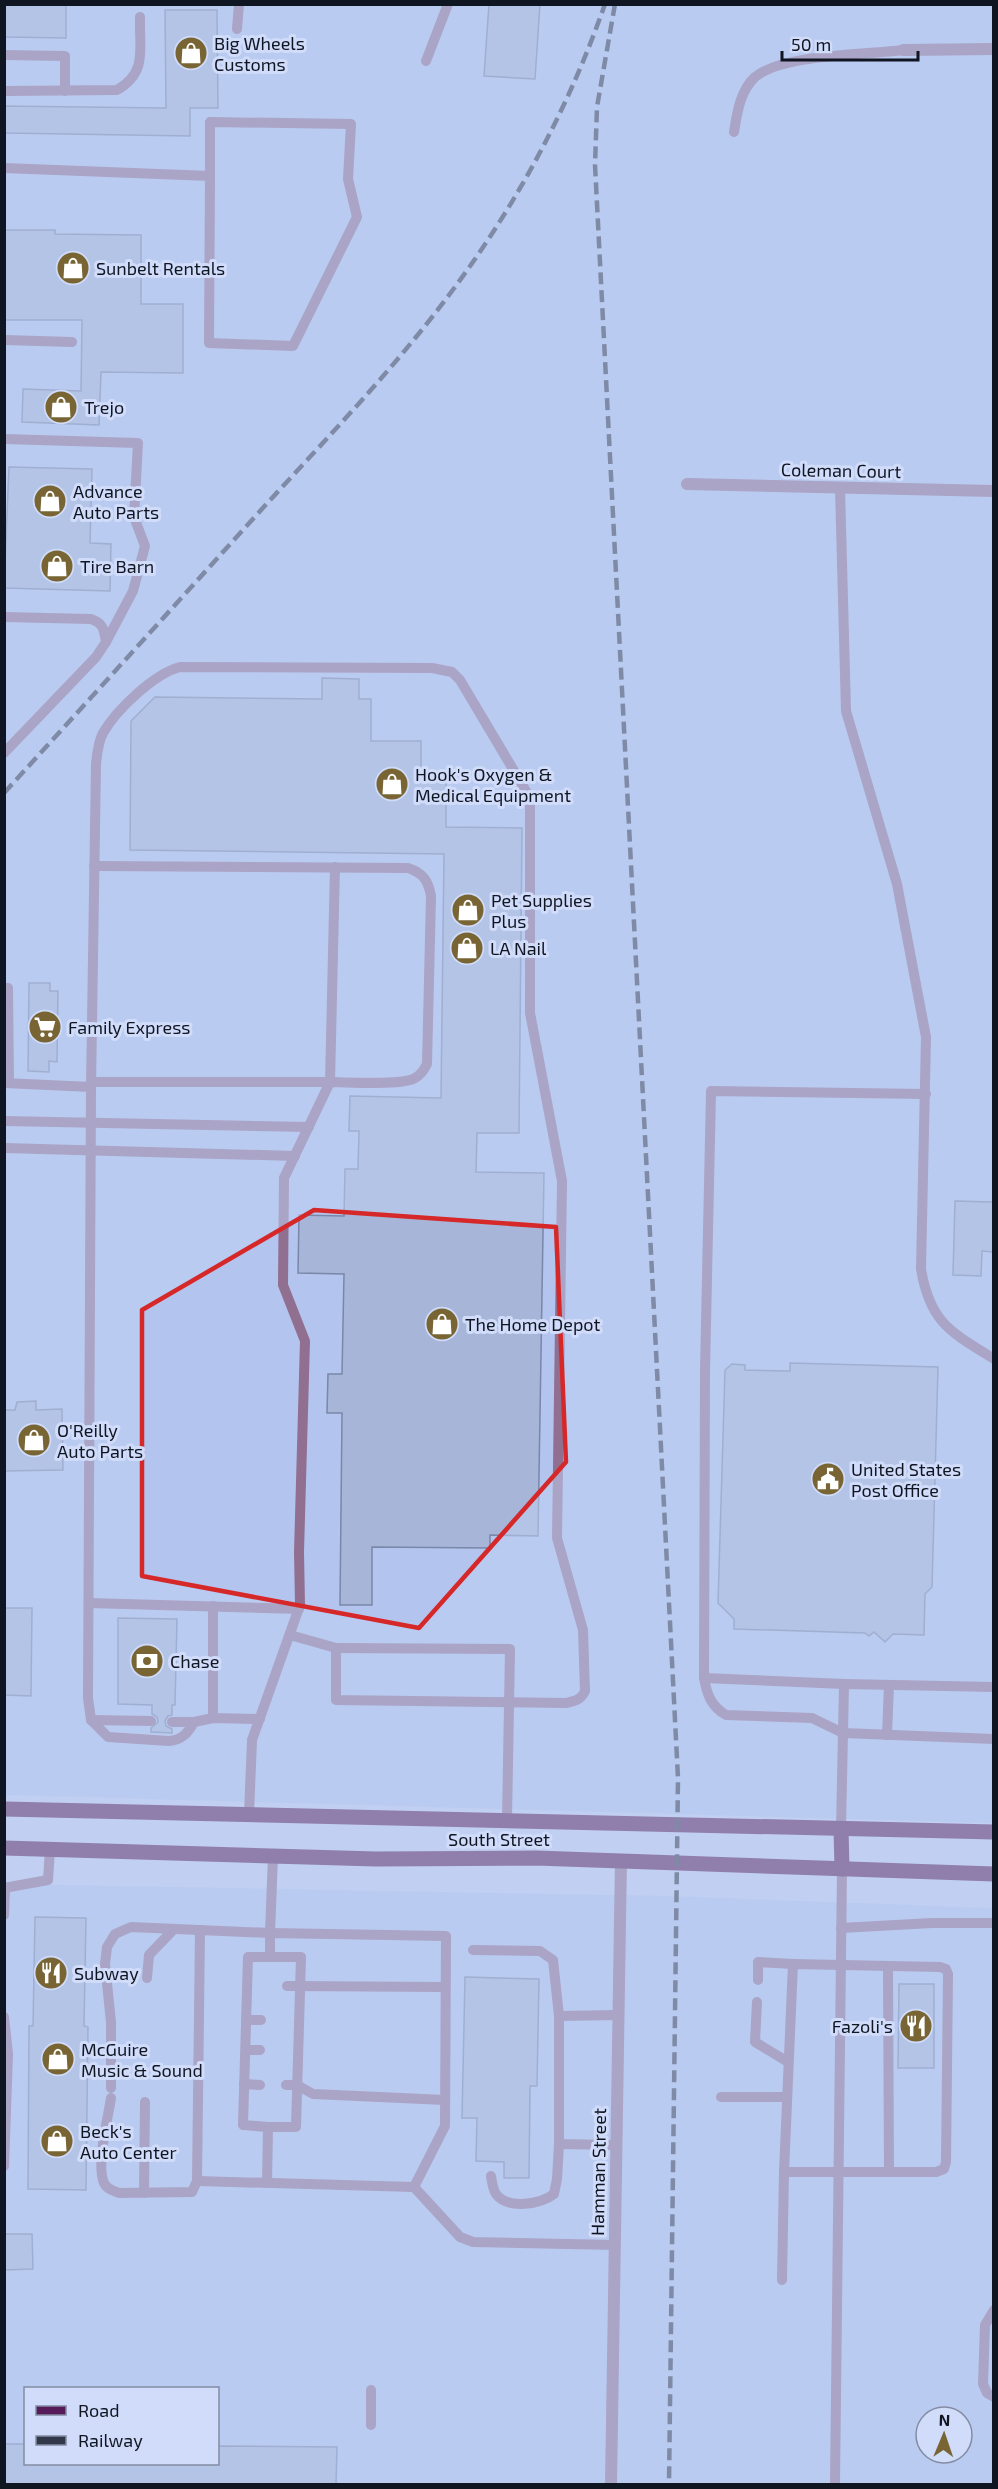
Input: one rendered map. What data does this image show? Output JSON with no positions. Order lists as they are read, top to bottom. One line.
{"streets":{"main road":["South Street"],"street":["Coleman Court","Hamman Street"]},"crossings":[["South Street","Hamman Street"]],"places":{"shop":["Big Wheels Customs","Sunbelt Rentals","Trejo","Advance Auto Parts","Tire Barn","Hook's Oxygen & Medical Equipment","Pet Supplies Plus","LA Nail","The Home Depot","O'Reilly Auto Parts","McGuire Music & Sound","Beck's Auto Center"],"supermarket":["Family Express"],"public building":["United States Post Office"],"bank":["Chase"],"restaurant":["Subway","Fazoli's"]},"legend":["Road","Railway"],"scale_bar":"50 m","north":"top"}
